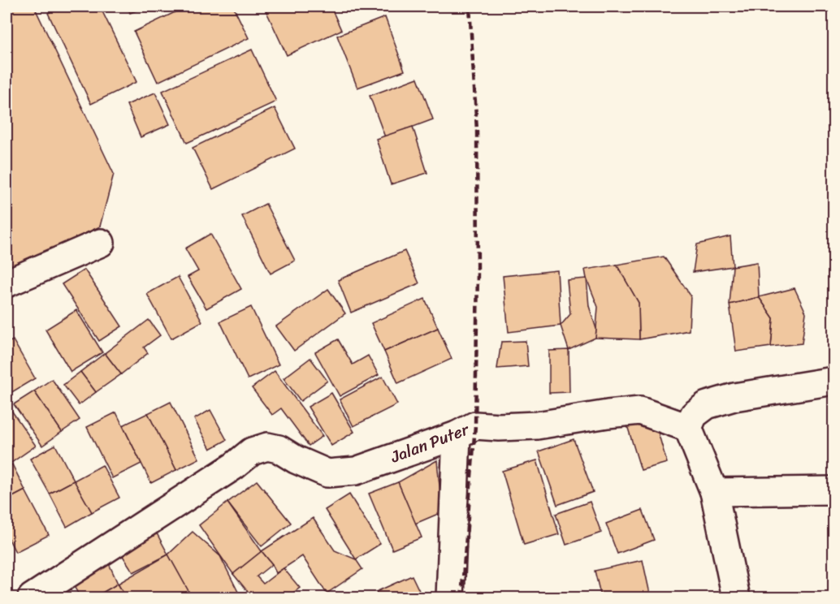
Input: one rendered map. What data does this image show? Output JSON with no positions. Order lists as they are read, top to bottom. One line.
{"streets":{"street":["Jalan Puter"]}}
